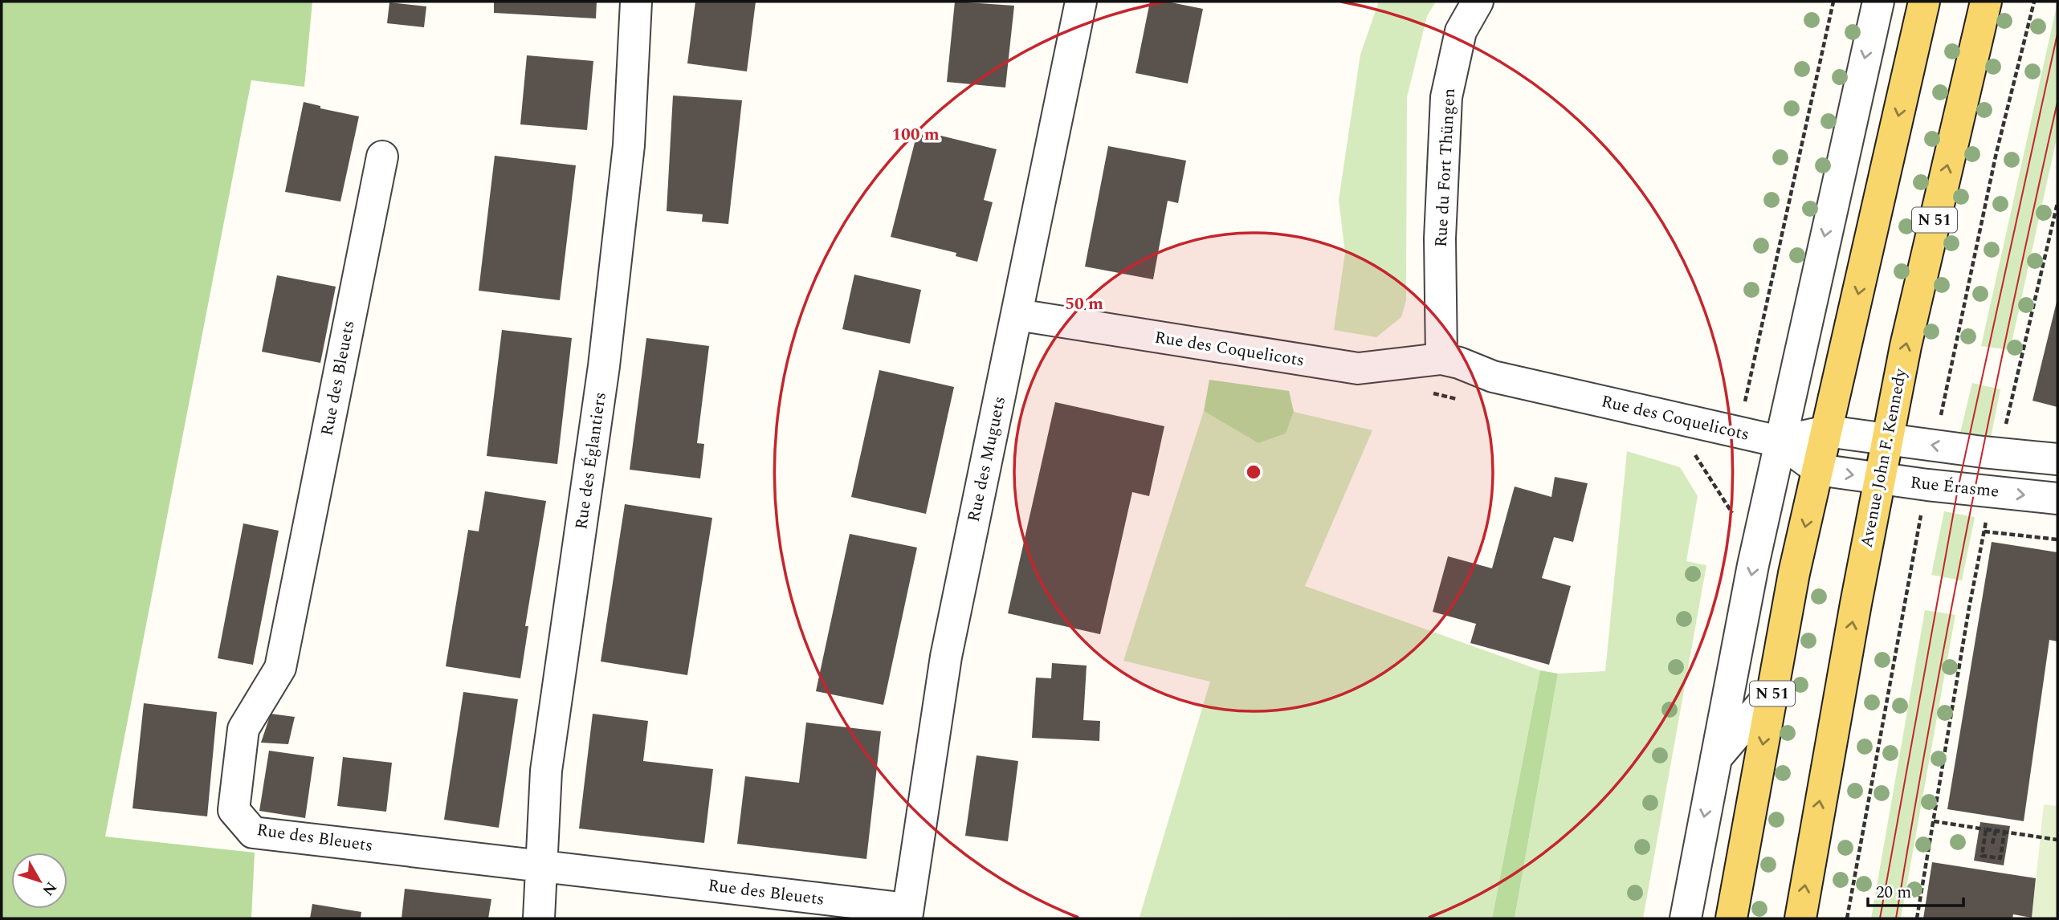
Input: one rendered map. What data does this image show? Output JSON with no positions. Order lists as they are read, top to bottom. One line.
{"streets":{"main road":["N 51","Avenue John F. Kennedy"],"street":["Rue du Fort Thüngen","Rue des Coquelicots","Rue des Bleuets","Rue des Muguets","Rue des Églantiers","Rue Érasme"]},"crossings":[["Rue du Fort Thüngen","Rue des Coquelicots"],["N 51","Rue des Coquelicots"],["N 51","Rue Érasme"],["Rue des Coquelicots","Rue des Muguets"],["Rue des Coquelicots","Rue Érasme"],["Rue des Bleuets","Rue des Muguets"],["Rue des Bleuets","Rue des Églantiers"],["Avenue John F. Kennedy","Rue Érasme"]],"scale_bar":"20 m","north":"bottom right","rings":["100 m","50 m"]}
